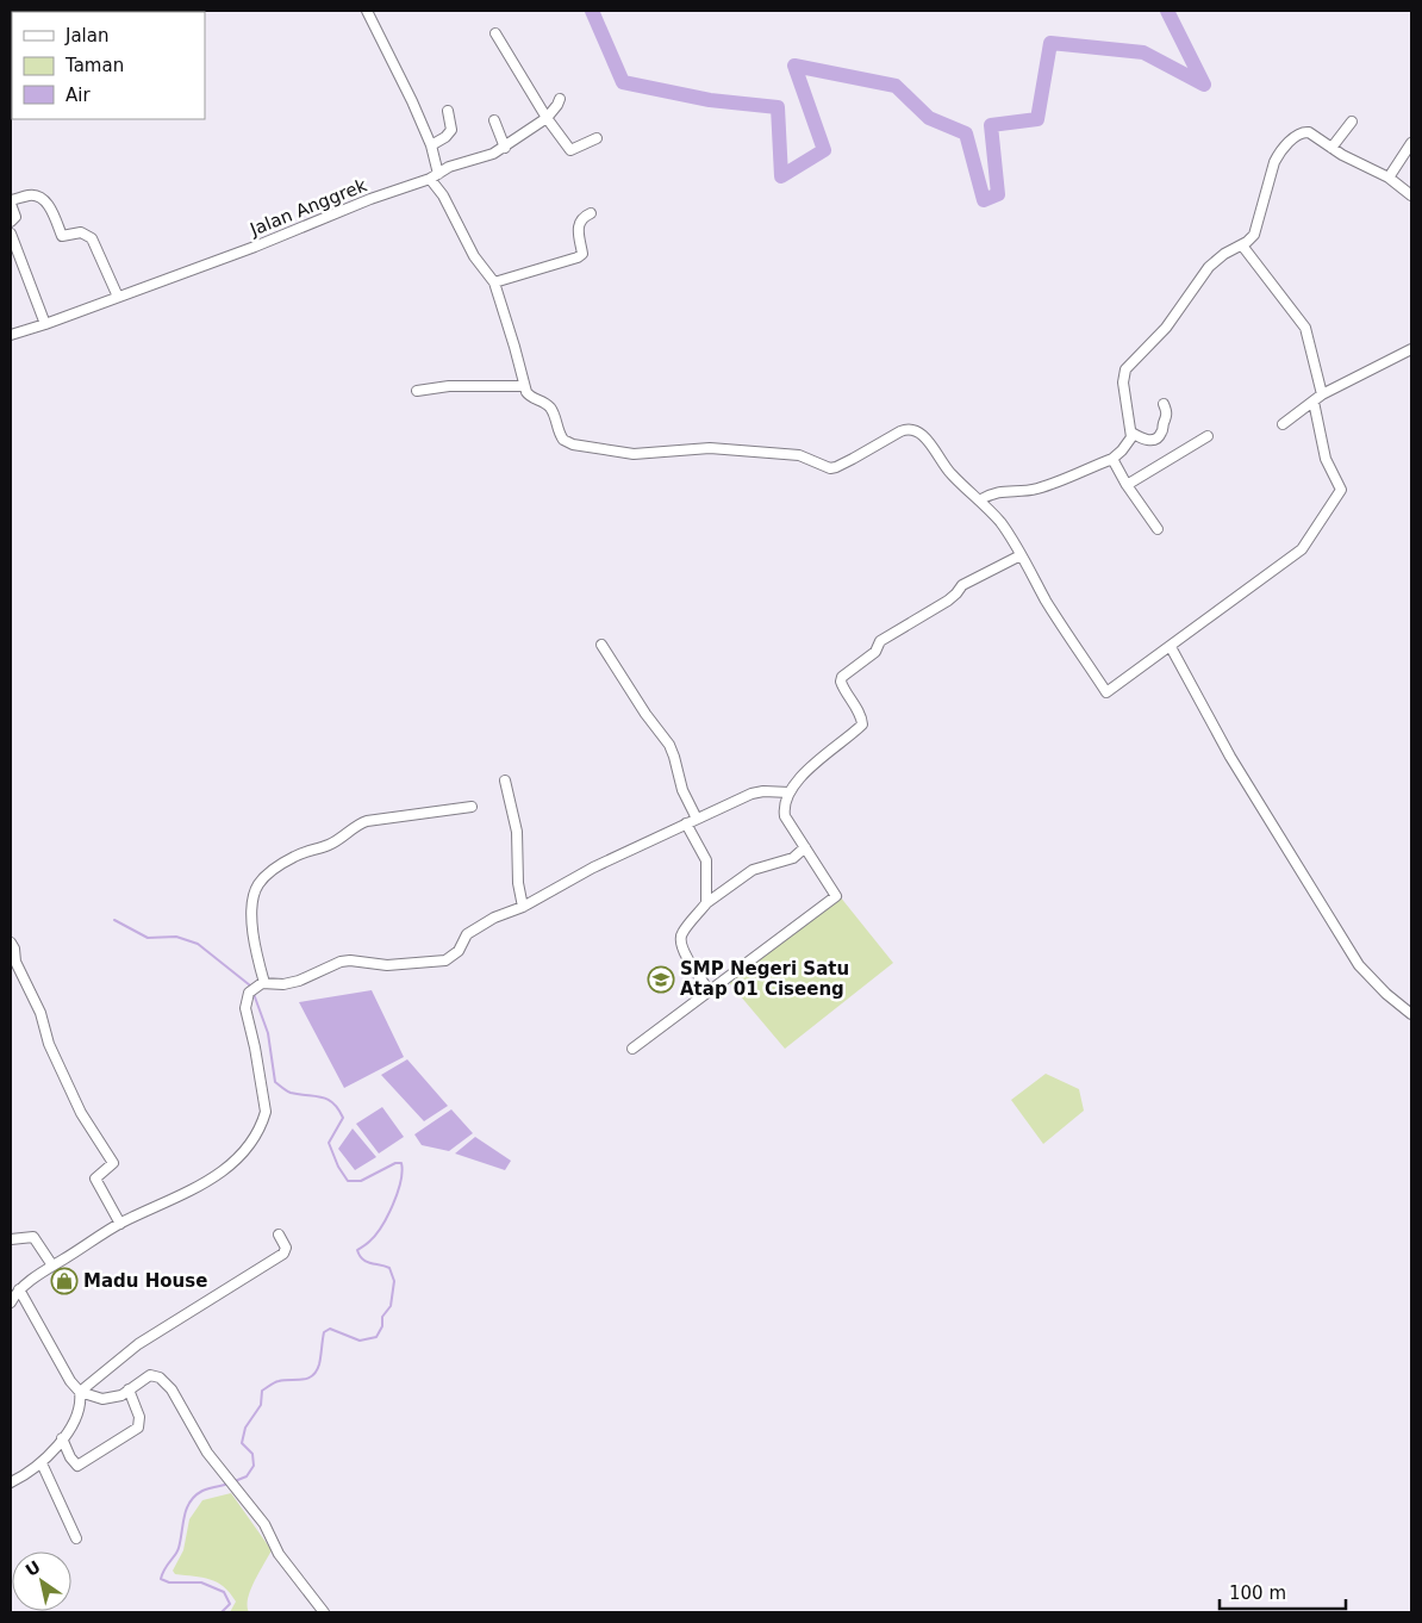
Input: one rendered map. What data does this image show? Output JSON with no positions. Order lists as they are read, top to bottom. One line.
{"streets":{"street":["Jalan Anggrek"]},"places":{"school or university":["SMP Negeri Satu Atap 01 Ciseeng"],"shop":["Madu House"]},"legend":["Jalan","Taman","Air"],"scale_bar":"100 m","north":"top left"}
